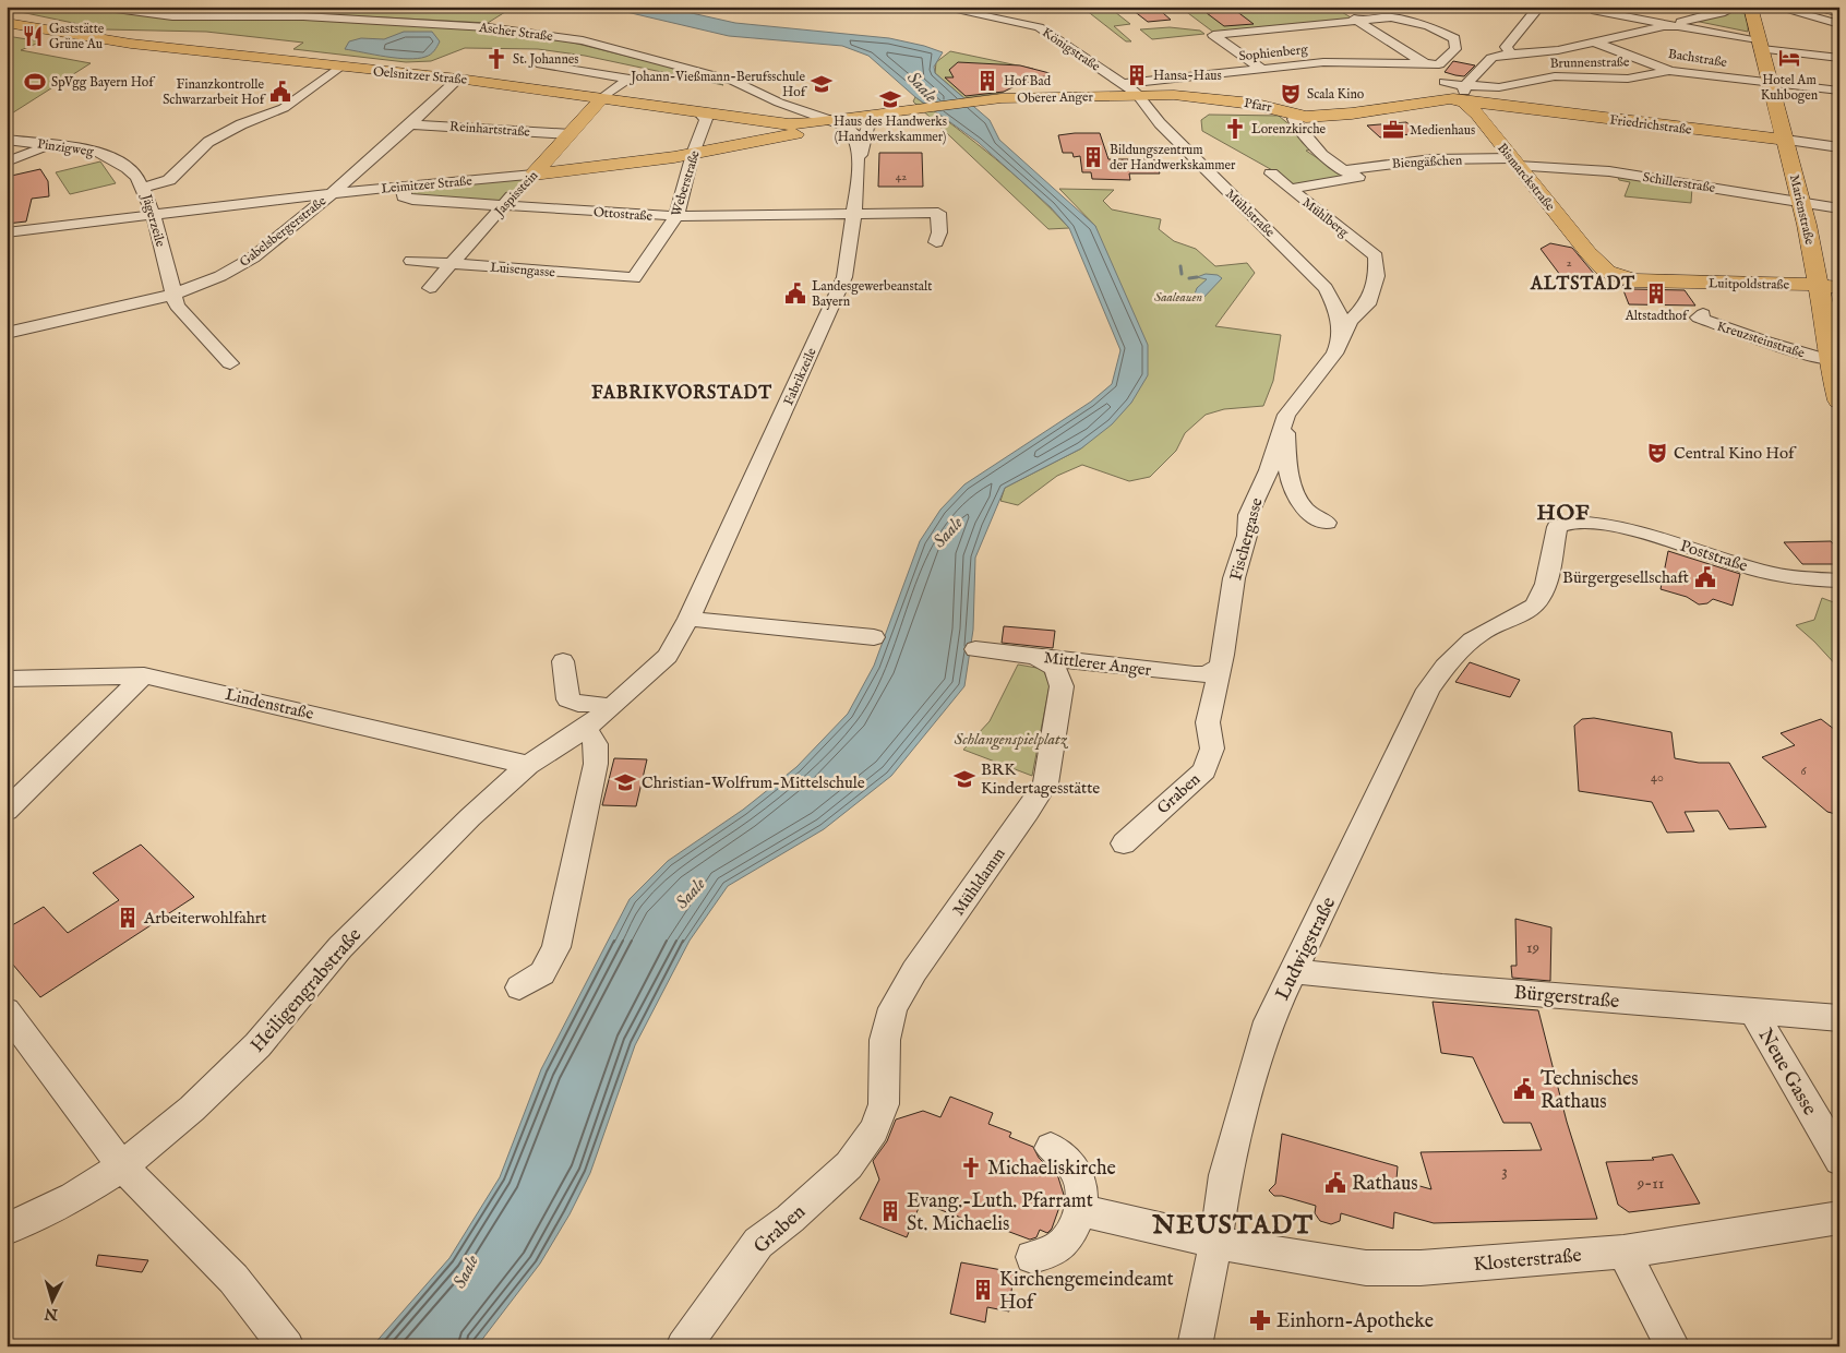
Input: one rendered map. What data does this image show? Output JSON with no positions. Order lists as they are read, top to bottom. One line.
{"streets":{"main road":["Oelsnitzer Straße","Oberer Anger","Pfarr","Friedrichstraße","Bismarckstraße","Leimitzer Straße","Jaspisstein","Marienstraße","Luitpoldstraße"],"street":["Ascher Straße","Königstraße","Sophienberg","Bachstraße","Brunnenstraße","Reinhartstraße","Pinzigweg","Biengäßchen","Schillerstraße","Weberstraße","Mühlstraße","Ottostraße","Mühlberg","Jägerzeile","Gabelsbergerstraße","Luisengasse","Kreuzsteinstraße","Fabrikzeile","Fischergasse","Poststraße","Mittlerer Anger","Lindenstraße","Graben","Mühldamm","Ludwigstraße","Heiligengrabstraße","Bürgerstraße","Neue Gasse","Klosterstraße"]},"crossings":[["Ascher Straße","Oelsnitzer Straße"],["Ascher Straße","Oberer Anger"],["Ascher Straße","Leimitzer Straße"],["Ascher Straße","Fabrikzeile"],["Königstraße","Sophienberg"],["Königstraße","Oberer Anger"],["Königstraße","Pfarr"],["Königstraße","Mühlstraße"],["Bachstraße","Brunnenstraße"],["Bachstraße","Marienstraße"],["Brunnenstraße","Pfarr"],["Brunnenstraße","Bismarckstraße"],["Oelsnitzer Straße","Oberer Anger"],["Oelsnitzer Straße","Weberstraße"],["Oelsnitzer Straße","Leimitzer Straße"],["Oelsnitzer Straße","Jaspisstein"],["Oelsnitzer Straße","Jägerzeile"],["Oelsnitzer Straße","Gabelsbergerstraße"],["Oelsnitzer Straße","Fabrikzeile"],["Oberer Anger","Pfarr"],["Oberer Anger","Leimitzer Straße"],["Oberer Anger","Mühlstraße"],["Oberer Anger","Fabrikzeile"],["Pfarr","Friedrichstraße"],["Pfarr","Bismarckstraße"],["Pfarr","Mühlstraße"],["Friedrichstraße","Marienstraße"],["Reinhartstraße","Jaspisstein"],["Reinhartstraße","Gabelsbergerstraße"],["Pinzigweg","Jägerzeile"],["Biengäßchen","Bismarckstraße"],["Biengäßchen","Schillerstraße"],["Bismarckstraße","Schillerstraße"],["Bismarckstraße","Luitpoldstraße"],["Schillerstraße","Marienstraße"],["Weberstraße","Leimitzer Straße"],["Weberstraße","Ottostraße"],["Weberstraße","Luisengasse"],["Leimitzer Straße","Jaspisstein"],["Leimitzer Straße","Ottostraße"],["Leimitzer Straße","Jägerzeile"],["Leimitzer Straße","Gabelsbergerstraße"],["Leimitzer Straße","Fabrikzeile"],["Jaspisstein","Ottostraße"],["Jaspisstein","Luisengasse"],["Marienstraße","Luitpoldstraße"],["Marienstraße","Kreuzsteinstraße"],["Mühlstraße","Fischergasse"],["Ottostraße","Fabrikzeile"],["Mühlberg","Fischergasse"],["Jägerzeile","Gabelsbergerstraße"],["Fabrikzeile","Heiligengrabstraße"],["Fischergasse","Mittlerer Anger"],["Fischergasse","Graben"],["Poststraße","Ludwigstraße"],["Mittlerer Anger","Graben"],["Mittlerer Anger","Mühldamm"],["Lindenstraße","Heiligengrabstraße"],["Graben","Mühldamm"],["Ludwigstraße","Bürgerstraße"],["Ludwigstraße","Klosterstraße"],["Bürgerstraße","Neue Gasse"]],"districts":["ALTSTADT","FABRIKVORSTADT","HOF","NEUSTADT"],"water":["Saale"],"parks":["Saaleauen","Schlangenspielplatz"],"places":{"restaurant":["Gaststätte Grüne Au"],"hotel":["Hotel Am Kuhbogen"],"church":["St. Johannes","Lorenzkirche","Michaeliskirche"],"building":["Hansa-Haus","Hof Bad","Bildungszentrum der Handwerkskammer","Altstadthof","Arbeiterwohlfahrt","Evang.-Luth. Pfarramt St. Michaelis","Kirchengemeindeamt Hof"],"sports":["SpVgg Bayern Hof"],"school or university":["Johann-Vießmann-Berufsschule Hof","Haus des Handwerks (Handwerkskammer)","BRK Kindertagesstätte","Christian-Wolfrum-Mittelschule"],"public building":["Finanzkontrolle Schwarzarbeit Hof","Landesgewerbeanstalt Bayern","Bürgergesellschaft","Technisches Rathaus","Rathaus"],"theatre":["Scala Kino","Central Kino Hof"],"office":["Medienhaus"],"pharmacy":["Einhorn-Apotheke"]},"house_numbers":["42","2","6","40","19","3","9-11"],"north":"bottom"}
